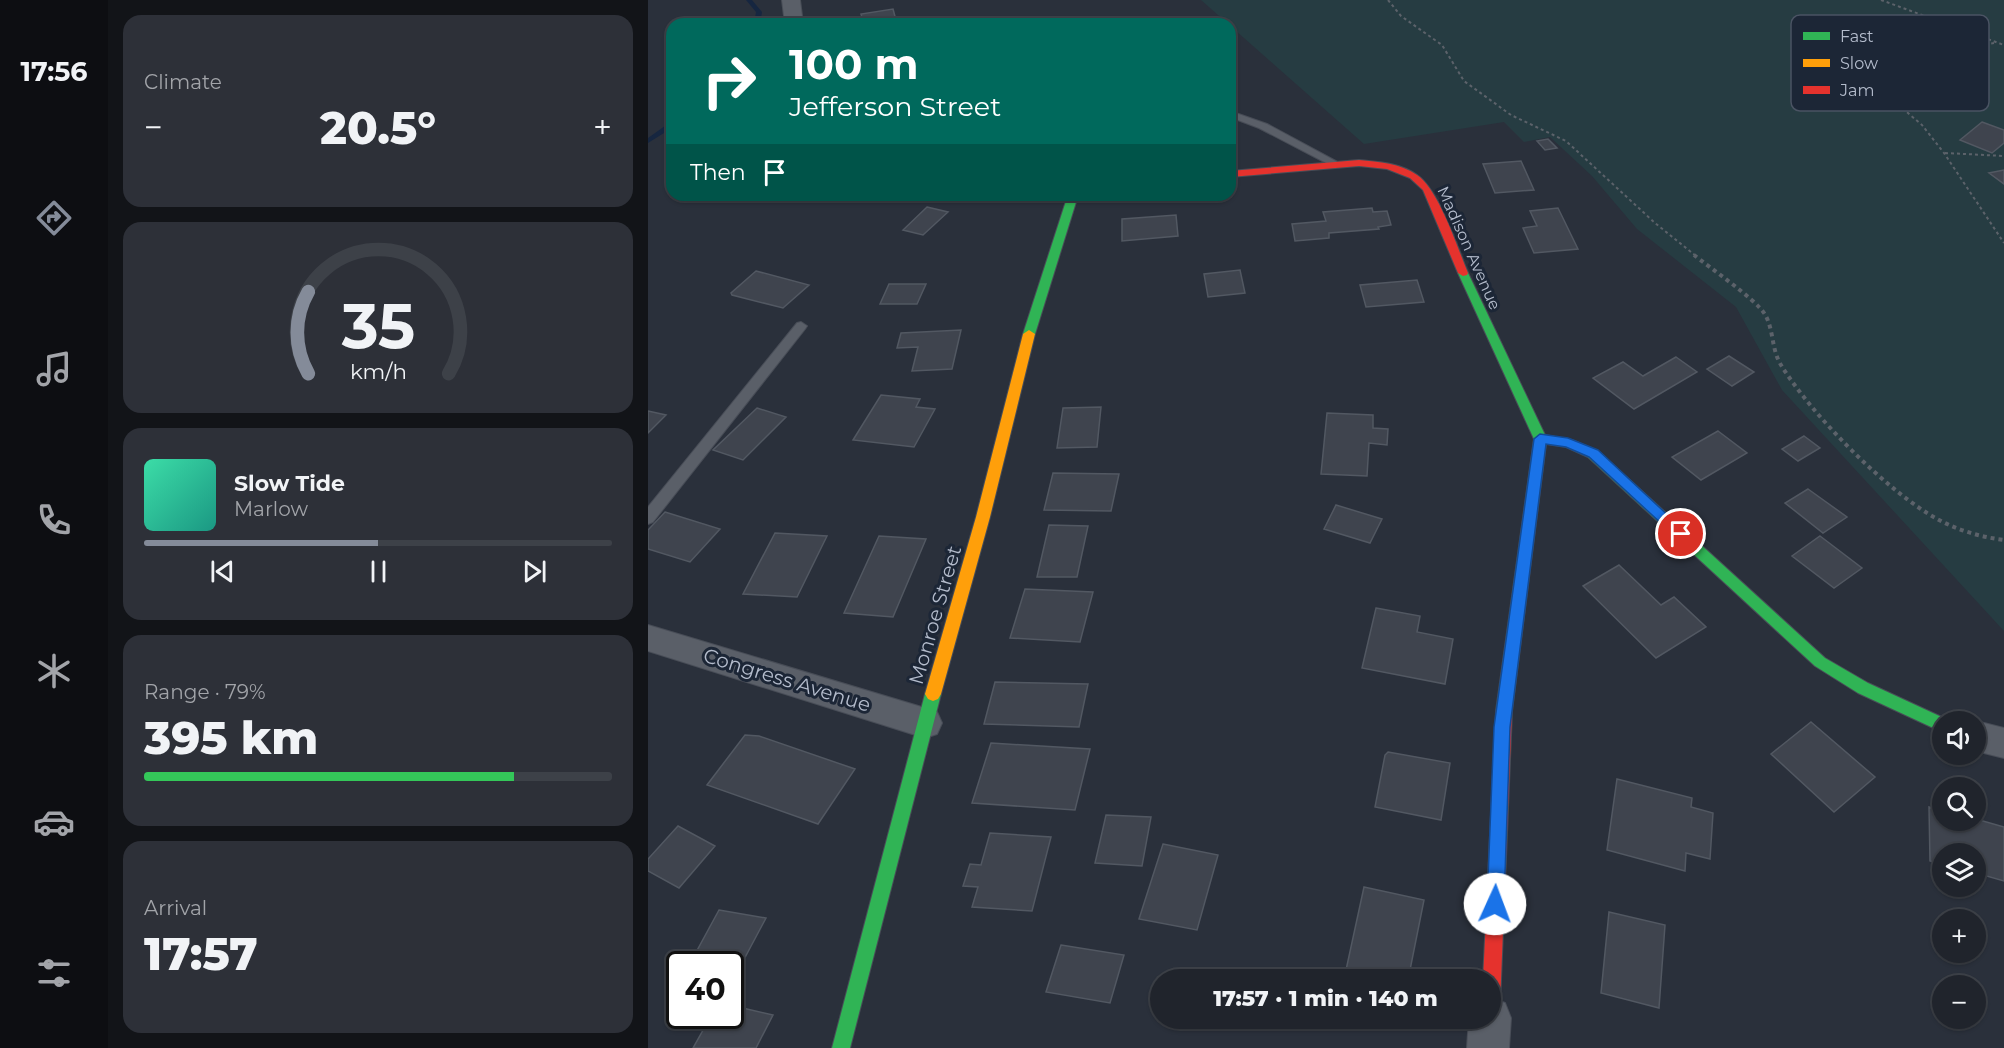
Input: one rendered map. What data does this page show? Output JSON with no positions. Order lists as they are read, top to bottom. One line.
{"streets":{"street":["Madison Avenue","Monroe Street","Congress Avenue"]},"crossings":[["Monroe Street","Congress Avenue"]],"legend":["Fast","Slow","Jam"],"page":{"tabs":"17:56","tile":["Climate",["Range · 79%","395 km"],["Arrival","17:57"]],"turn":["100 m","Jefferson Street"],"heat":["−","20.5°","+"],"then":"Then","song":["Slow Tide","Marlow"],"map_buttons":["+","−"],"limit":"40","trip":"17:57 · 1 min · 140 m","gauge":["35","km/h"]}}
